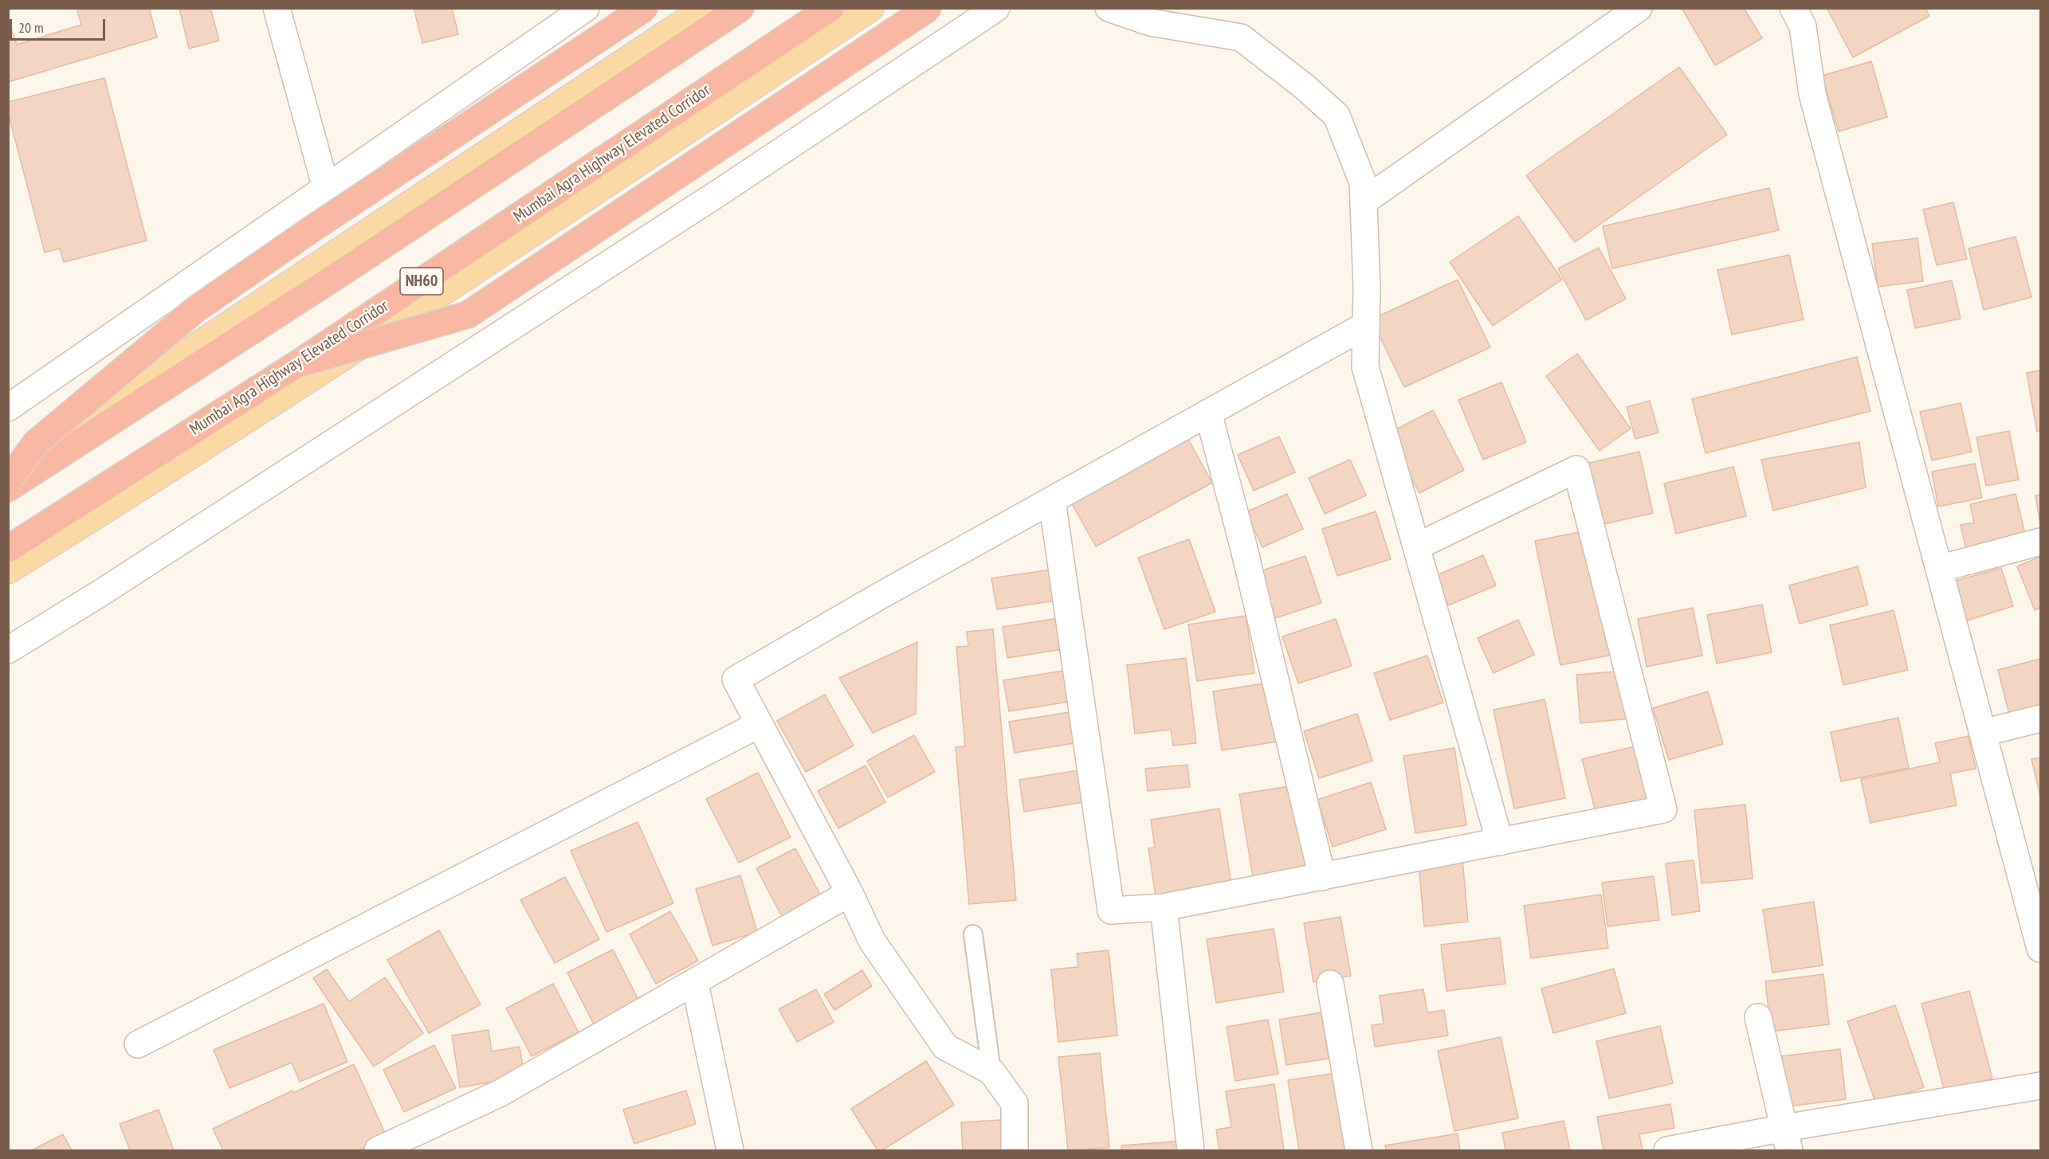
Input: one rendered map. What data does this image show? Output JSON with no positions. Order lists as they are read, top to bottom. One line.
{"streets":{"highway":["Mumbai Agra Highway Elevated Corridor","NH60"]},"scale_bar":"20 m"}
